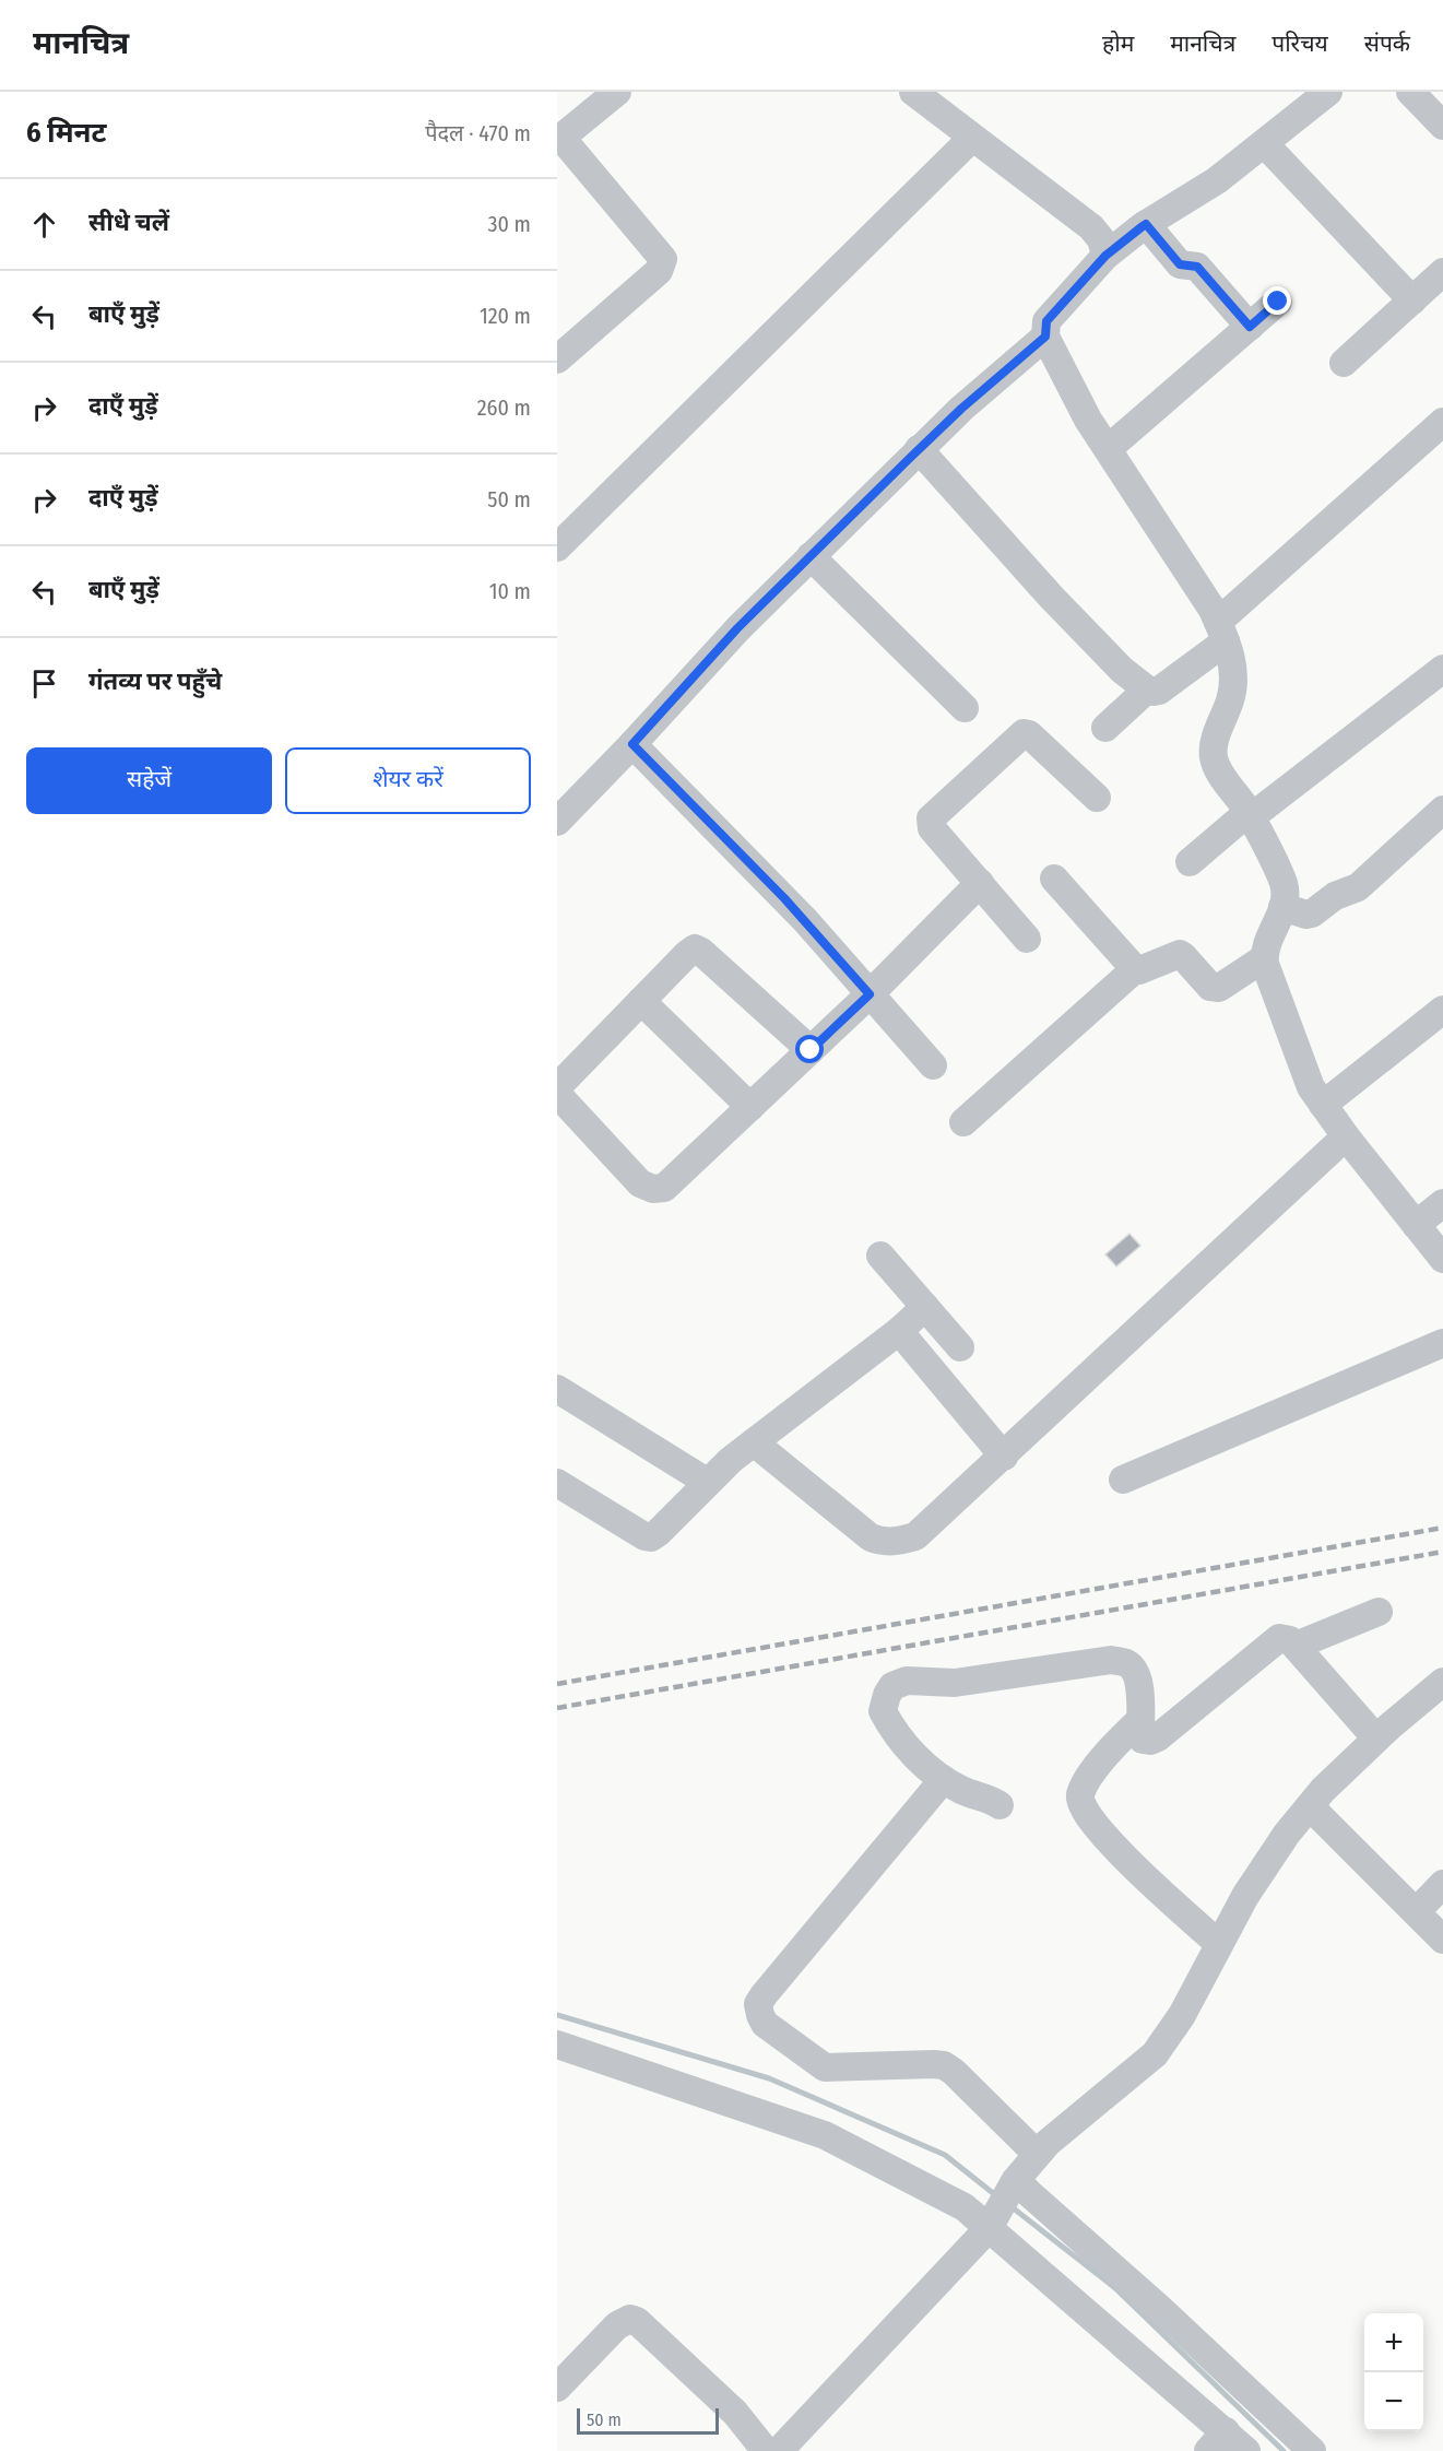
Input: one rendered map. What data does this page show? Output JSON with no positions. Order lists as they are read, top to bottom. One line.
{"scale_bar":"50 m","page":{"header":"मानचित्र","nav":["होम","मानचित्र","परिचय","संपर्क"],"heading":["6 मिनट","पैदल · 470 m"],"list":[["सीधे चलें","30 m"],["बाएँ मुड़ें","120 m"],["दाएँ मुड़ें","260 m"],["दाएँ मुड़ें","50 m"],["बाएँ मुड़ें","10 m"],"गंतव्य पर पहुँचे"],"buttons":["सहेजें","शेयर करें"],"map_buttons":["+","−"],"scale":"50 m"}}
